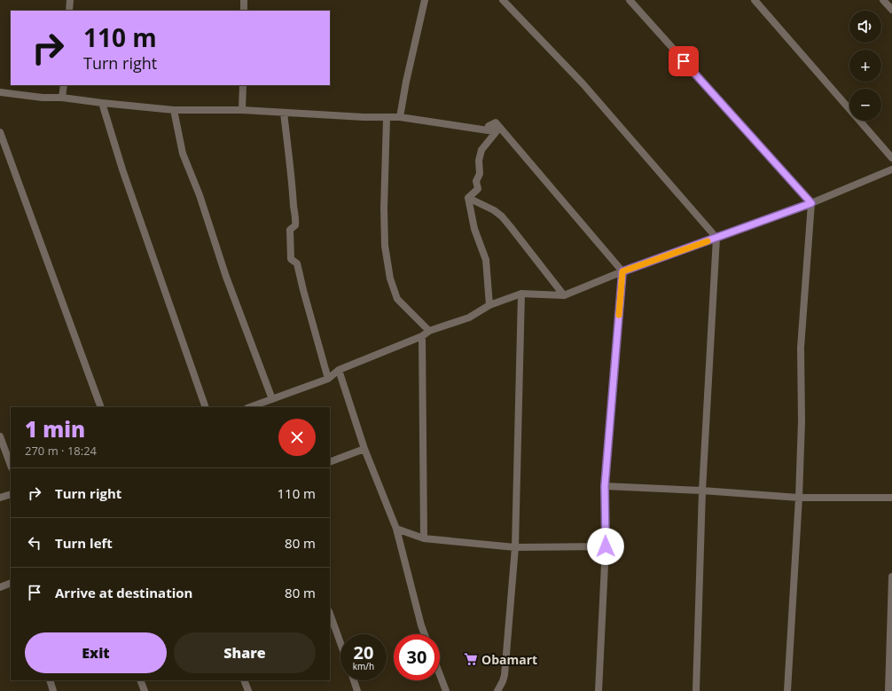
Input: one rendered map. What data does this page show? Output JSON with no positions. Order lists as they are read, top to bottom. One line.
{"places":{"supermarket":["Obamart"]},"page":{"map_buttons":["+","−"],"turn":["110 m","Turn right"],"heading":["1 min","270 m · 18:24"],"list":[{"name":"Turn right","value":"110 m"},{"name":"Turn left","value":"80 m"},{"name":"Arrive at destination","value":"80 m"}],"buttons":["Exit","Share"],"speed":"20 km/h","limit":"30"}}
